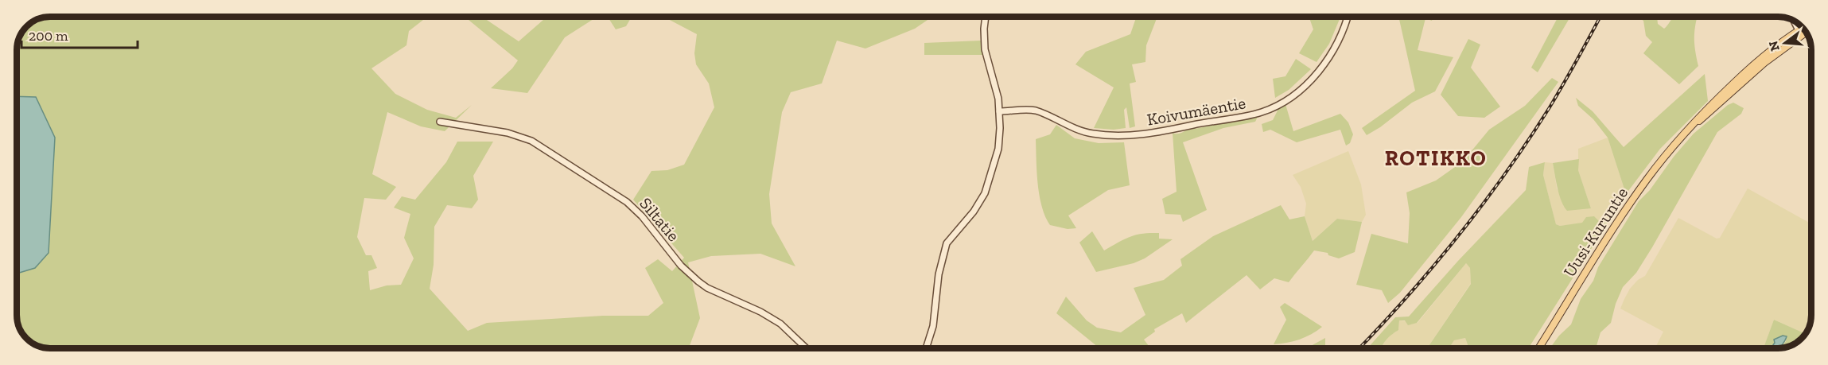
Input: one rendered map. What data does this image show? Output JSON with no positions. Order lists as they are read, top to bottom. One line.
{"streets":{"main road":["Uusi-Kuruntie"],"street":["Koivumäentie","Siltatie"]},"districts":["ROTIKKO"],"scale_bar":"200 m","north":"left"}
